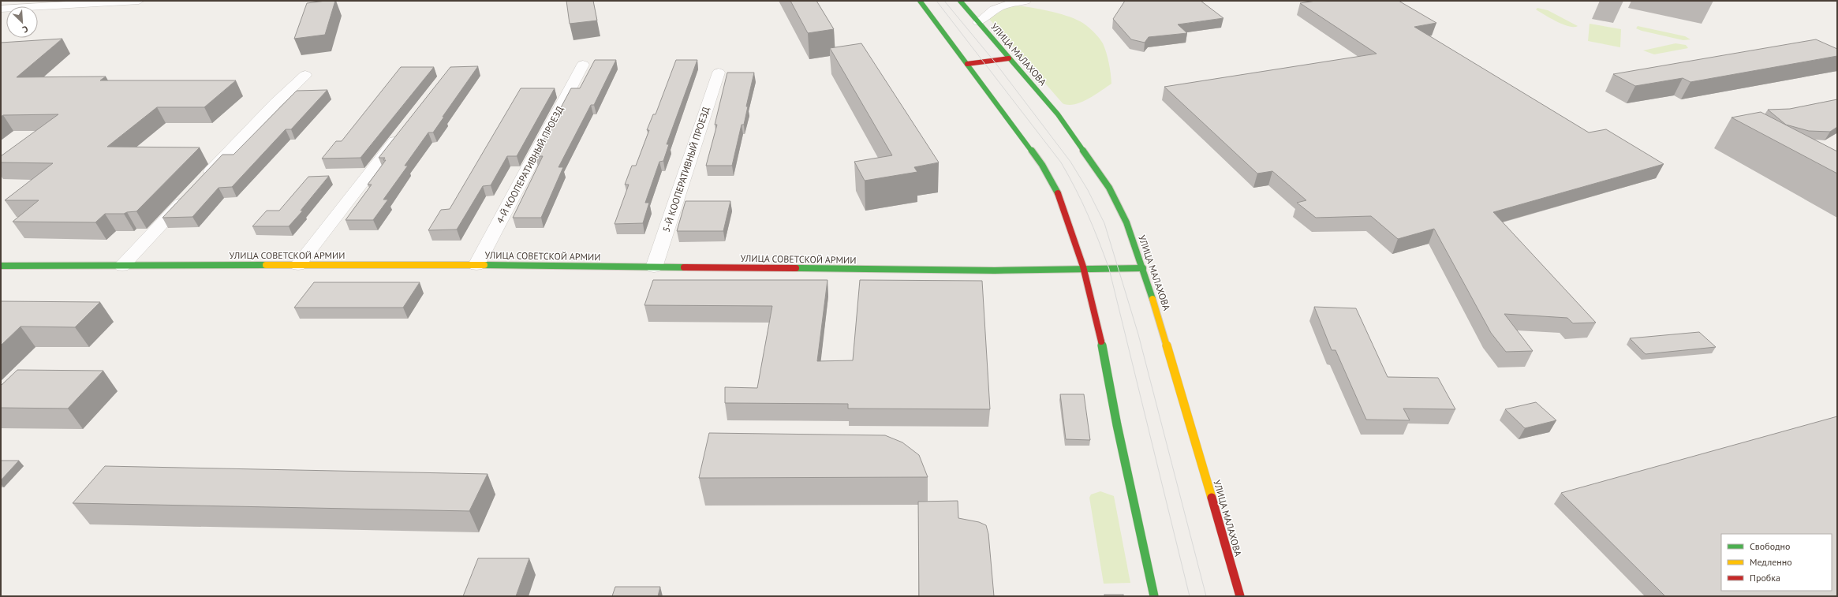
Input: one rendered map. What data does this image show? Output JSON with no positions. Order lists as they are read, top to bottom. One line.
{"streets":{"main road":["УЛИЦА МАЛАХОВА","УЛИЦА СОВЕТСКОЙ АРМИИ"],"street":["4-Й КООПЕРАТИВНЫЙ ПРОЕЗД","5-Й КООПЕРАТИВНЫЙ ПРОЕЗД"]},"crossings":[["УЛИЦА МАЛАХОВА","УЛИЦА СОВЕТСКОЙ АРМИИ"],["4-Й КООПЕРАТИВНЫЙ ПРОЕЗД","УЛИЦА СОВЕТСКОЙ АРМИИ"],["5-Й КООПЕРАТИВНЫЙ ПРОЕЗД","УЛИЦА СОВЕТСКОЙ АРМИИ"]],"legend":["Свободно","Медленно","Пробка"],"north":"bottom right"}
